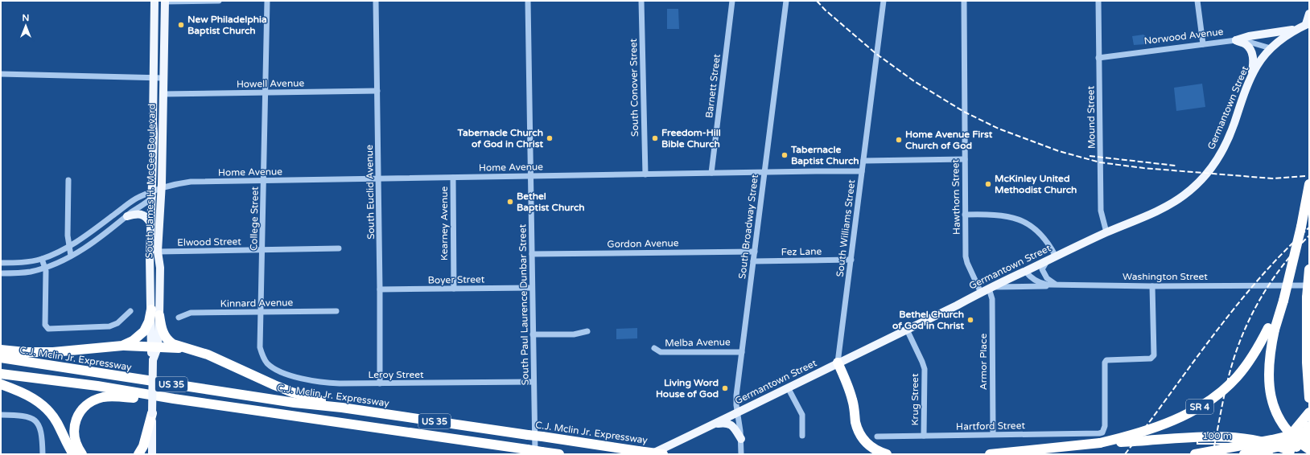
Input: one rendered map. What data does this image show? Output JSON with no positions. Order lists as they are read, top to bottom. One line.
{"streets":{"highway":["C.J. Mclin Jr. Expressway","US 35","SR 4"],"main road":["Germantown Street","South James H. McGee Boulevard"],"street":["Norwood Avenue","Howell Avenue","Barnett Street","South Conover Street","Mound Street","Home Avenue","South Euclid Avenue","Hawthorn Street","College Street","Kearney Avenue","South Broadway Street","South Williams Street","Elwood Street","Gordon Avenue","Fez Lane","Washington Street","Boyer Street","Kinnard Avenue","South Paul Laurence Dunbar Street","Melba Avenue","Armor Place","Leroy Street","Krug Street","Hartford Street"]},"crossings":[["Norwood Avenue","Germantown Street"],["Norwood Avenue","Mound Street"],["Howell Avenue","South James H. McGee Boulevard"],["Howell Avenue","South Euclid Avenue"],["Howell Avenue","College Street"],["Barnett Street","Home Avenue"],["South Conover Street","Home Avenue"],["Germantown Street","Mound Street"],["Germantown Street","Hawthorn Street"],["Germantown Street","South Broadway Street"],["Germantown Street","South Williams Street"],["Germantown Street","Washington Street"],["Germantown Street","Armor Place"],["Germantown Street","Krug Street"],["Home Avenue","South James H. McGee Boulevard"],["Home Avenue","South Euclid Avenue"],["Home Avenue","College Street"],["Home Avenue","Kearney Avenue"],["Home Avenue","South Broadway Street"],["Home Avenue","South Williams Street"],["Home Avenue","South Paul Laurence Dunbar Street"],["South James H. McGee Boulevard","Elwood Street"],["South Euclid Avenue","Boyer Street"],["South Euclid Avenue","Leroy Street"],["College Street","Elwood Street"],["College Street","Kinnard Avenue"],["College Street","Leroy Street"],["Kearney Avenue","Boyer Street"],["South Broadway Street","Gordon Avenue"],["South Broadway Street","Fez Lane"],["South Broadway Street","Melba Avenue"],["South Williams Street","Fez Lane"],["Gordon Avenue","South Paul Laurence Dunbar Street"],["Washington Street","Hartford Street"],["Boyer Street","South Paul Laurence Dunbar Street"],["South Paul Laurence Dunbar Street","Leroy Street"],["South Paul Laurence Dunbar Street","US 35"],["Armor Place","Hartford Street"],["Krug Street","Hartford Street"]],"places":["New Philadelphia Baptist Church","Tabernacle Church of God in Christ","Freedom-Hill Bible Church","Home Avenue First Church of God","Tabernacle Baptist Church","McKinley United Methodist Church","Bethel Baptist Church","Bethel Church of God in Christ","Living Word House of God"],"scale_bar":"100 m","north":"top"}
